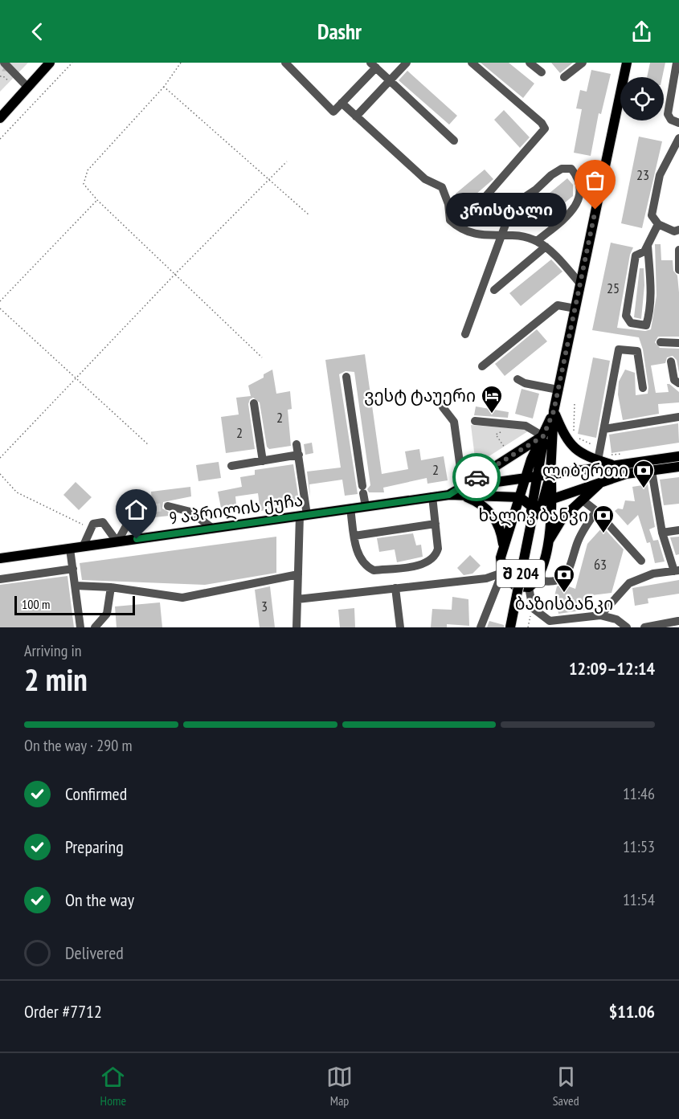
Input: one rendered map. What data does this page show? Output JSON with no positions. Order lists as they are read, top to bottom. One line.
{"streets":{"main road":["9 აპრილის ქუჩა","შ 204"]},"places":{"other":["კრისტალი"],"hotel":["ვესტ ტაუერი"],"bank":["ლიბერთი","ხალიკ ბანკი","ბაზისბანკი"]},"house_numbers":["23","25","2","2","2","63","3"],"scale_bar":"100 m","page":{"header":"Dashr","bubble":"კრისტალი","scale":"100 m","heading":["2 min","Arriving in","12:09–12:14"],"panel":["Order #7712","$11.06"],"bar":"On the way · 290 m","list":[["Confirmed","11:46"],["Preparing","11:53"],["On the way","11:54"],"Delivered"],"tabs":["Home","Map","Saved"]}}
